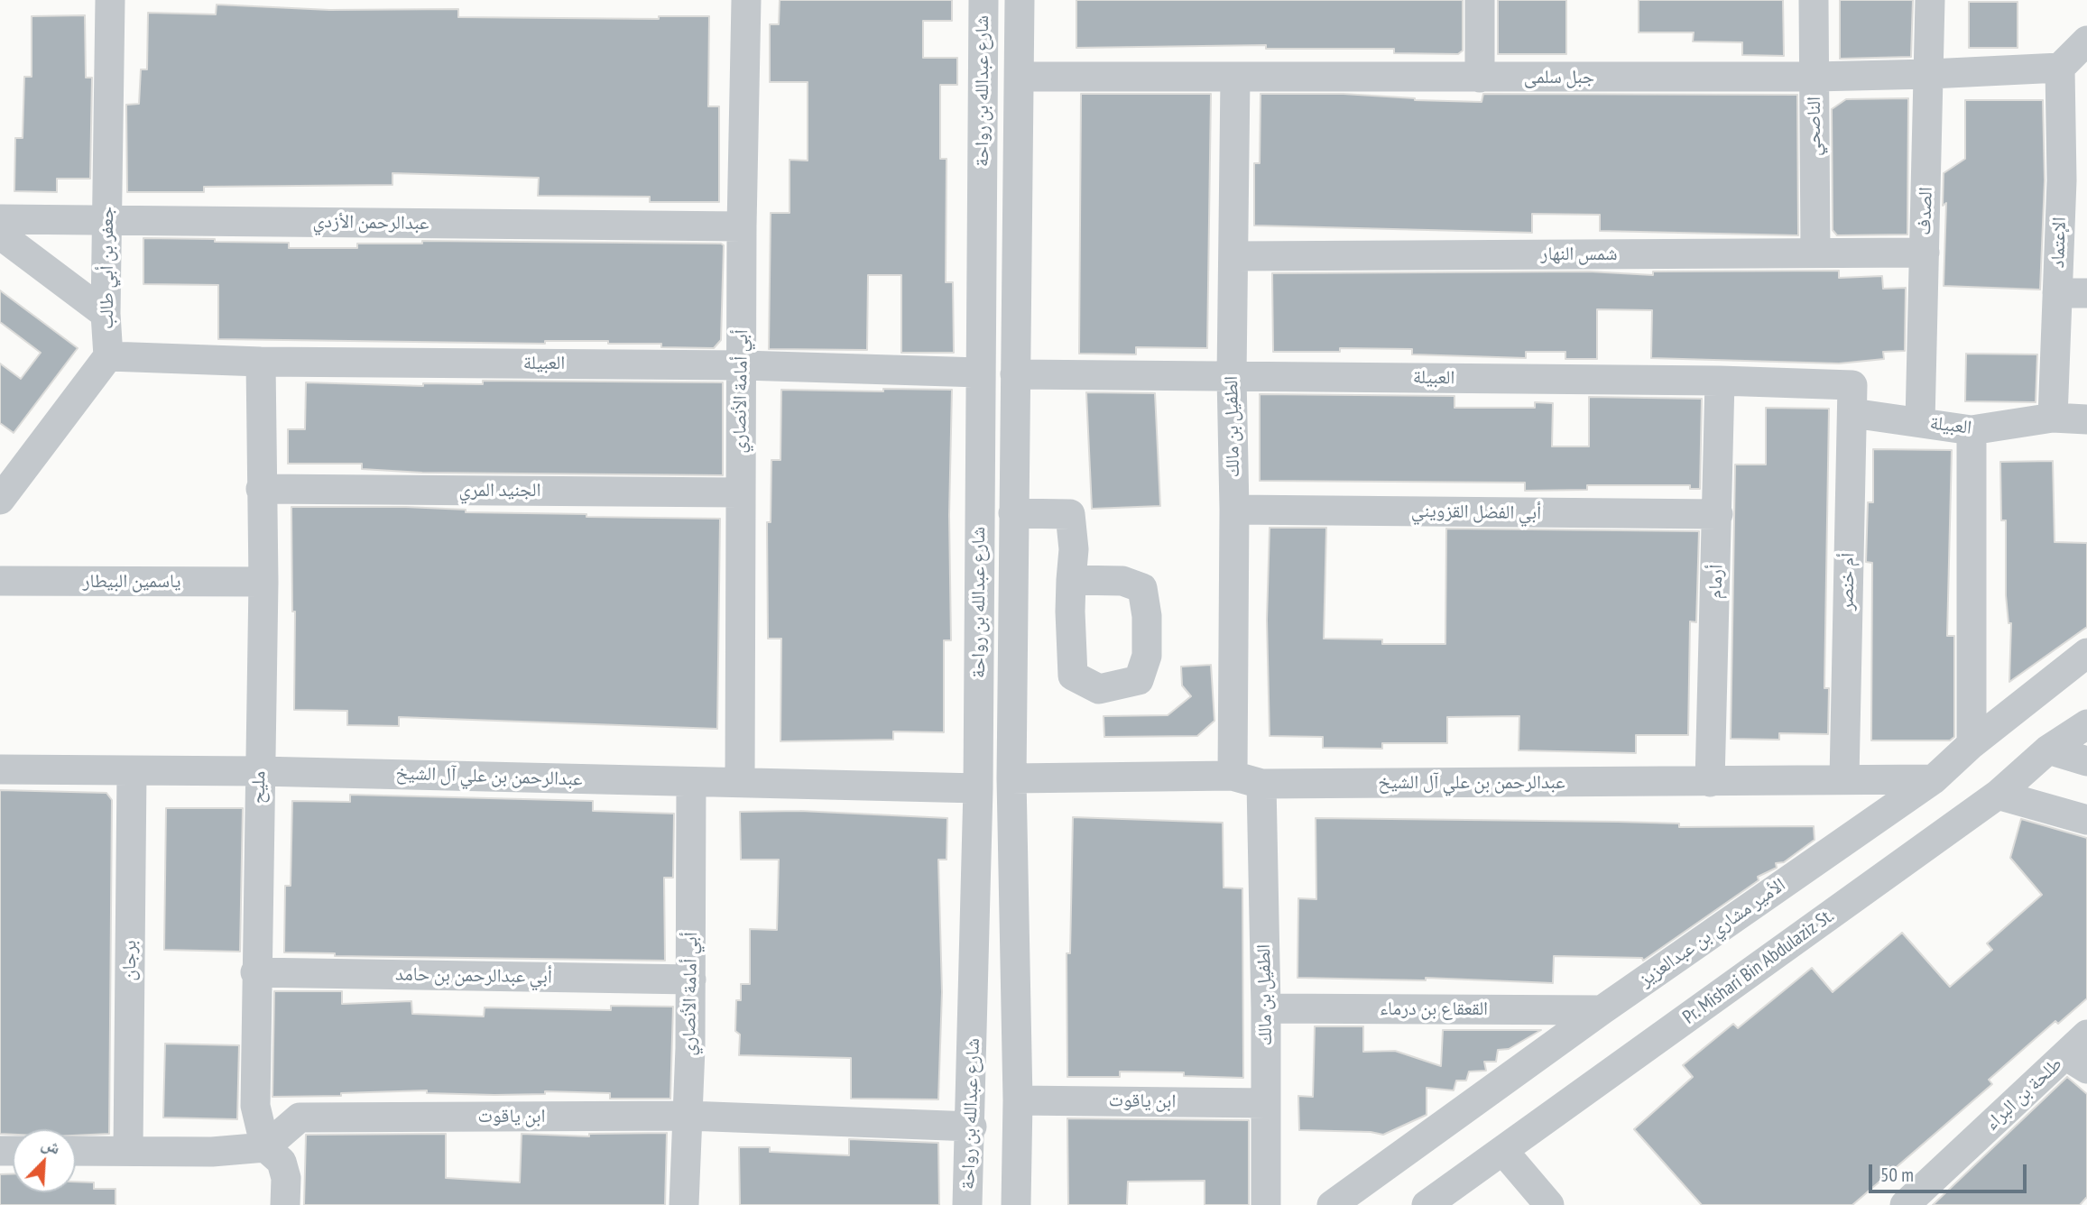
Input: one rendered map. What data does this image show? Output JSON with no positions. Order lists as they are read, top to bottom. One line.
{"streets":{"street":["جبل سلمى","شارع عبدالله بن رواحة","الناصحي","الصدف","عبدالرحمن الأزدي","الإعتماد","شمس النهار","جعفر بن أبي طالب","العبيلة","أبي أمامة الأنصاري","الطفيل بن مالك","الجنيد المري","أبي الفضل القزويني","ياسمين البيطار","أرمام","أم خنصر","عبدالرحمن بن علي آل الشيخ","مليح","الأمير مشاري بن عبدالعزيز","برجان","Pr. Mishari Bin Abdulaziz St.","أبي عبدالرحمن بن حامد","القعقاع بن درماء","طلحة بن البراء","ابن ياقوت"]},"crossings":[["جبل سلمى","شارع عبدالله بن رواحة"],["جبل سلمى","الناصحي"],["جبل سلمى","الصدف"],["جبل سلمى","الإعتماد"],["جبل سلمى","الطفيل بن مالك"],["شارع عبدالله بن رواحة","العبيلة"],["شارع عبدالله بن رواحة","عبدالرحمن بن علي آل الشيخ"],["شارع عبدالله بن رواحة","ابن ياقوت"],["الناصحي","شمس النهار"],["الصدف","شمس النهار"],["الصدف","العبيلة"],["عبدالرحمن الأزدي","جعفر بن أبي طالب"],["عبدالرحمن الأزدي","أبي أمامة الأنصاري"],["الإعتماد","العبيلة"],["شمس النهار","الطفيل بن مالك"],["جعفر بن أبي طالب","العبيلة"],["العبيلة","أبي أمامة الأنصاري"],["العبيلة","الطفيل بن مالك"],["العبيلة","أرمام"],["العبيلة","أم خنصر"],["العبيلة","مليح"],["أبي أمامة الأنصاري","الجنيد المري"],["أبي أمامة الأنصاري","عبدالرحمن بن علي آل الشيخ"],["أبي أمامة الأنصاري","أبي عبدالرحمن بن حامد"],["أبي أمامة الأنصاري","ابن ياقوت"],["الطفيل بن مالك","أبي الفضل القزويني"],["الطفيل بن مالك","عبدالرحمن بن علي آل الشيخ"],["الطفيل بن مالك","القعقاع بن درماء"],["الطفيل بن مالك","ابن ياقوت"],["الجنيد المري","مليح"],["أبي الفضل القزويني","أرمام"],["ياسمين البيطار","مليح"],["أرمام","عبدالرحمن بن علي آل الشيخ"],["أم خنصر","عبدالرحمن بن علي آل الشيخ"],["عبدالرحمن بن علي آل الشيخ","مليح"],["عبدالرحمن بن علي آل الشيخ","الأمير مشاري بن عبدالعزيز"],["عبدالرحمن بن علي آل الشيخ","برجان"],["مليح","أبي عبدالرحمن بن حامد"],["مليح","ابن ياقوت"],["الأمير مشاري بن عبدالعزيز","القعقاع بن درماء"]],"scale_bar":"50 m","north":"top right"}
